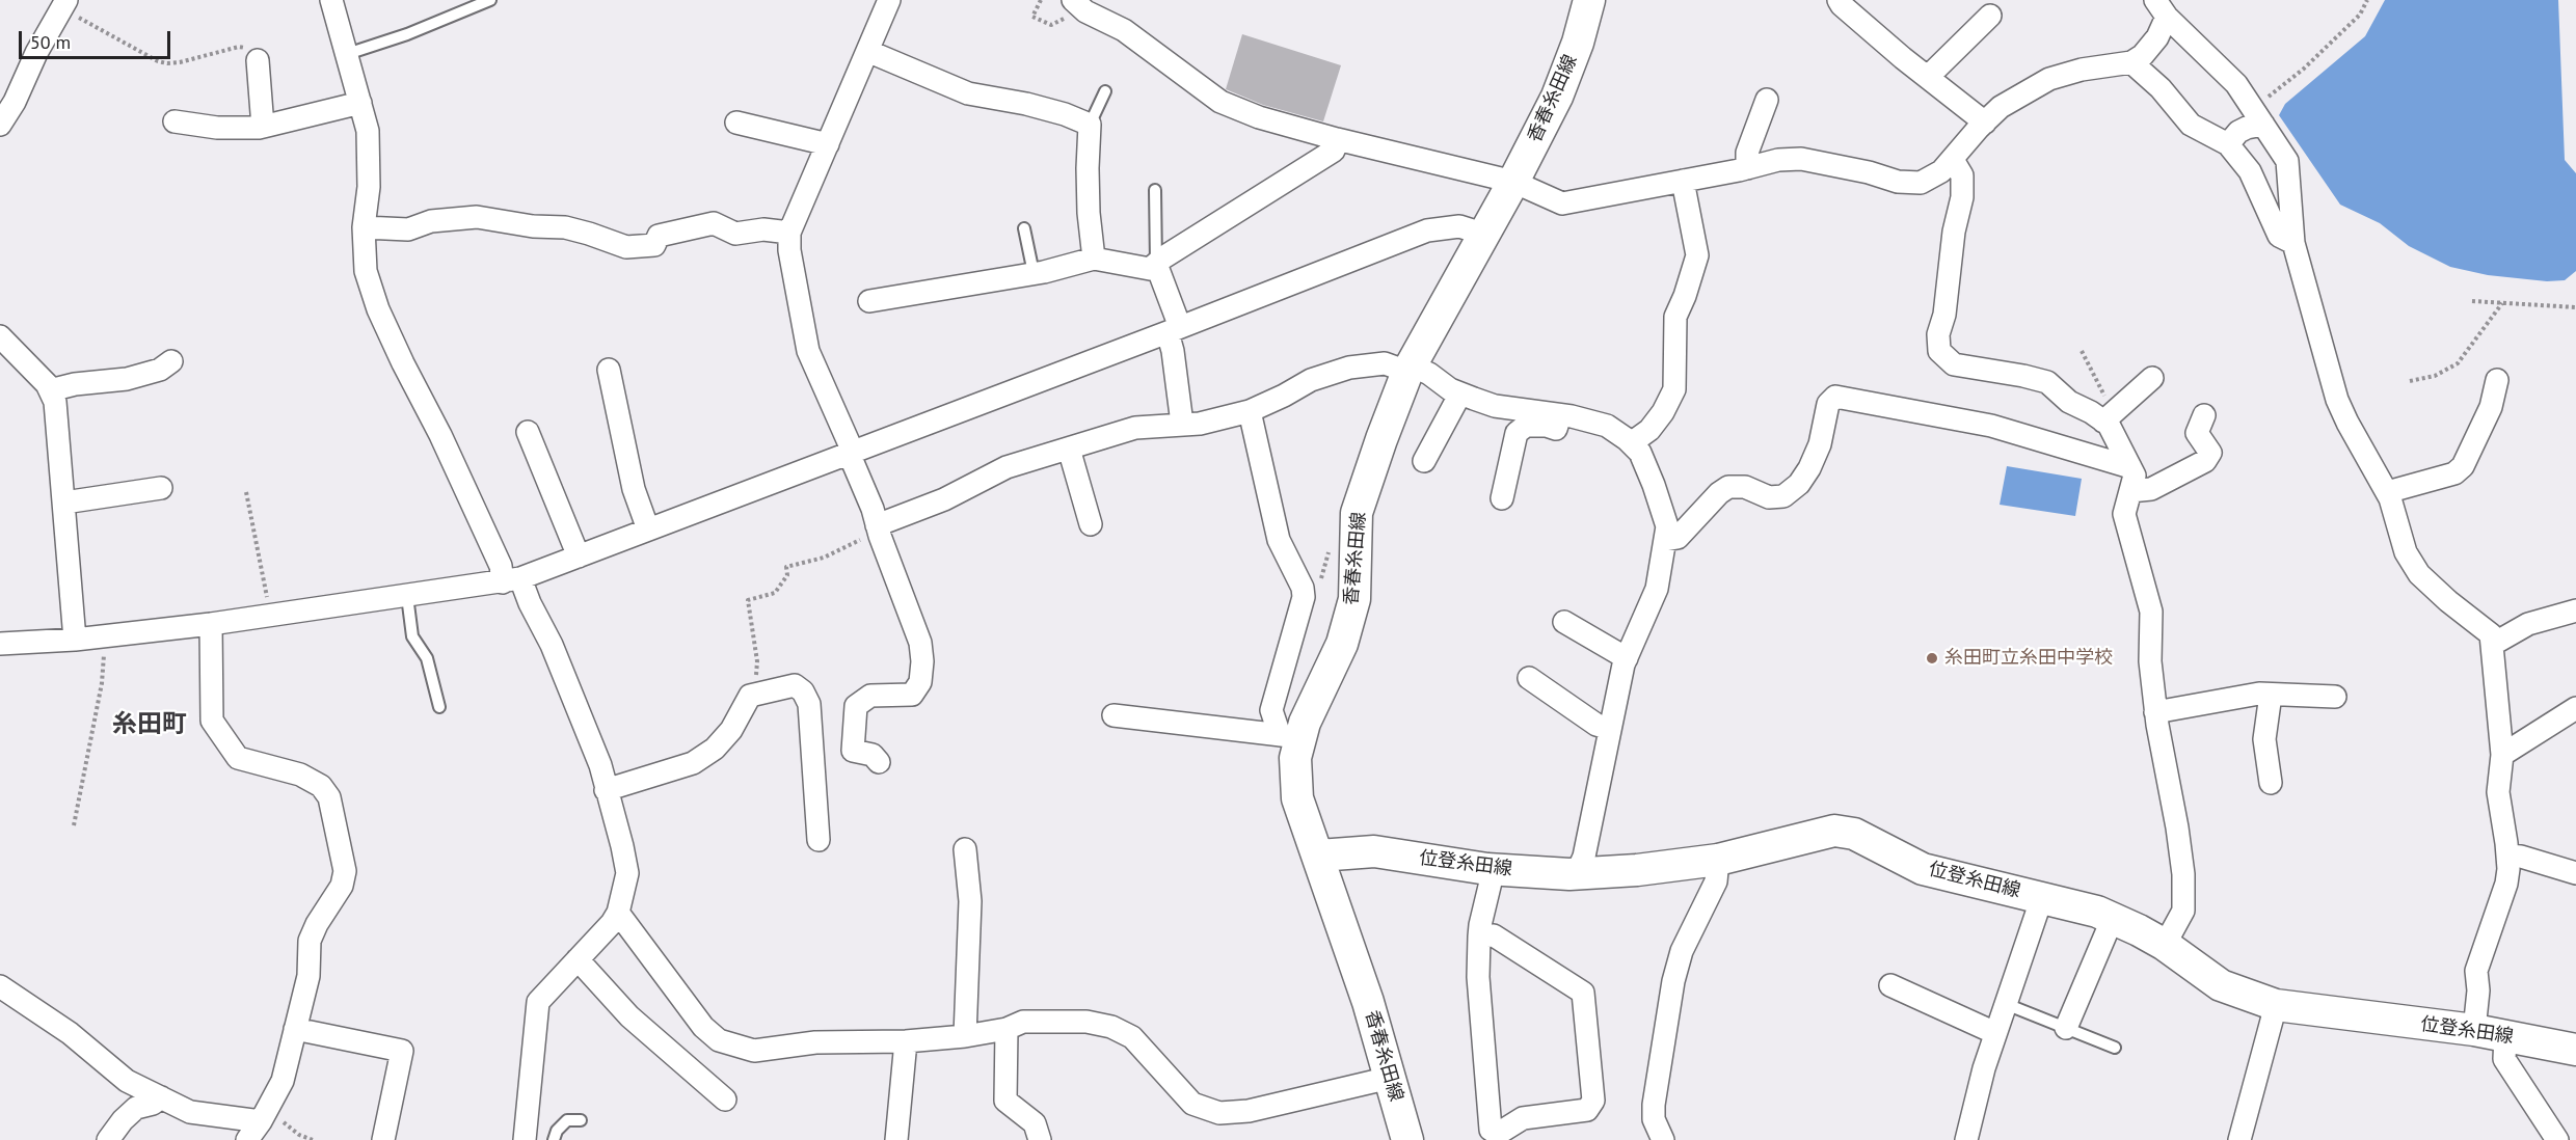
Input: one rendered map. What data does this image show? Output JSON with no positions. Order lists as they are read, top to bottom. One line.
{"streets":{"main road":["香春糸田線","位登糸田線"]},"crossings":[["香春糸田線","位登糸田線"]],"districts":["糸田町"],"places":["糸田町立糸田中学校"],"scale_bar":"50 m"}
